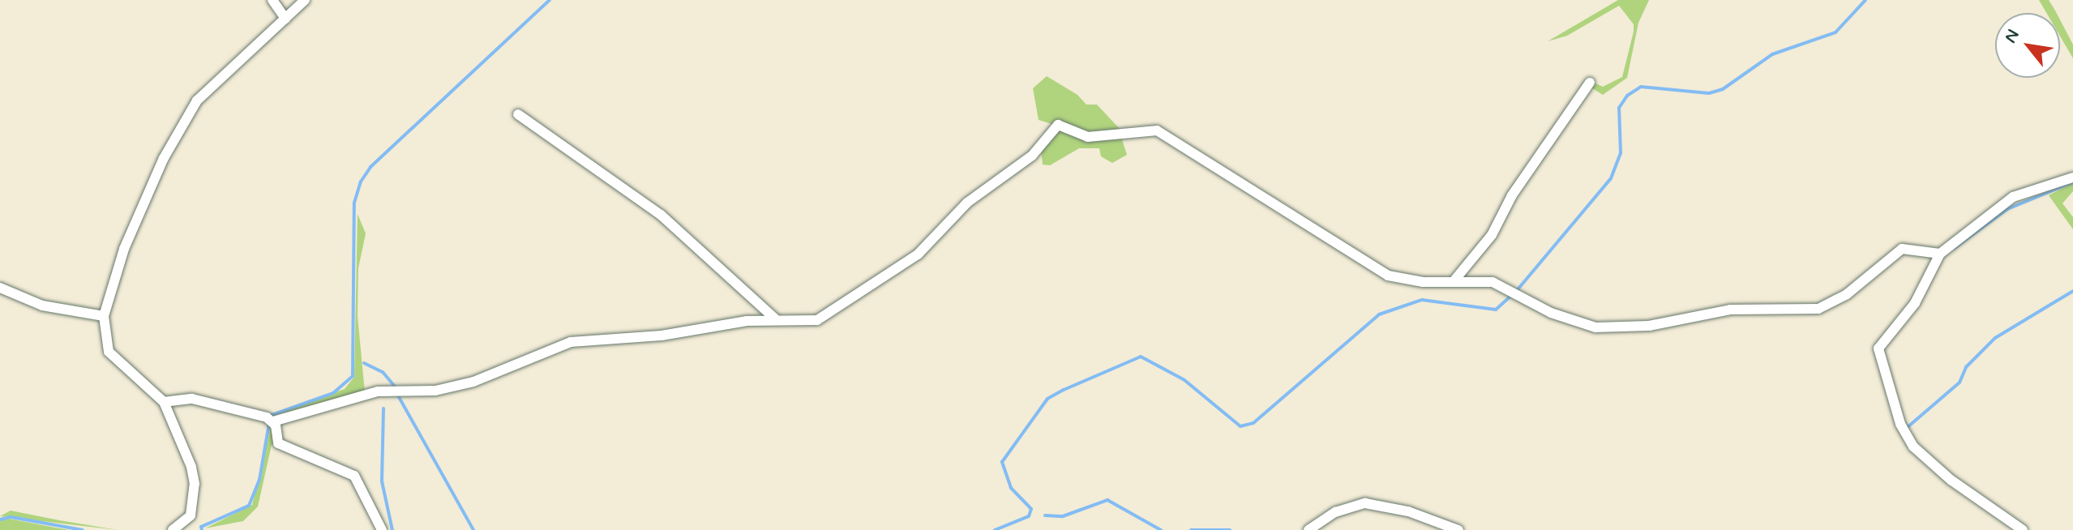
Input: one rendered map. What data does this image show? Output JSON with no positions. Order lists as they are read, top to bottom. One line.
{"north":"top left"}
